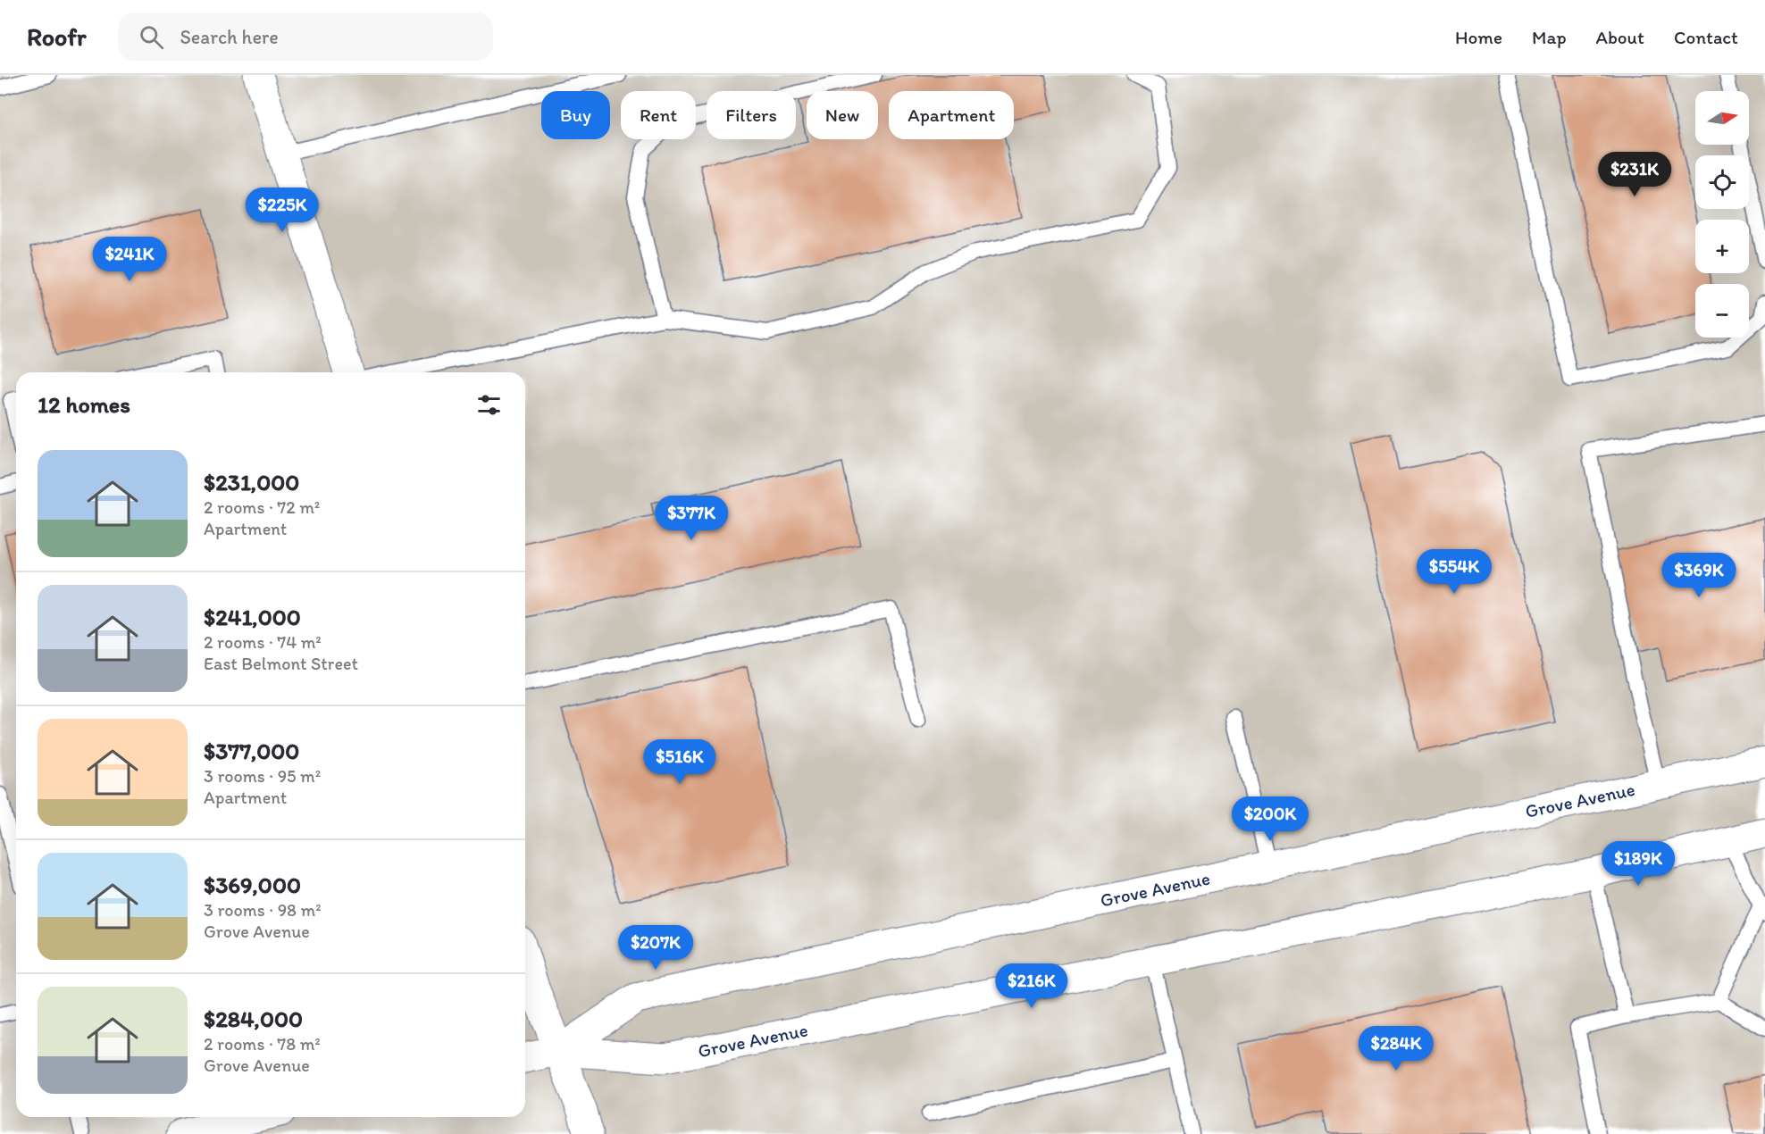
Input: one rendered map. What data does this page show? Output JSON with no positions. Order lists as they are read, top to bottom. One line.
{"streets":{"main road":["Grove Avenue"]},"north":"right","page":{"header":"Roofr","search":"Search here","nav":["Home","Map","About","Contact"],"map_buttons":["+","−"],"chip":["Buy","Rent","Filters","New","Apartment"],"price":["$231K","$225K","$241K","$377K","$554K","$369K","$516K","$200K","$189K","$207K","$216K","$284K"],"heading":"12 homes","list":[{"name":"$231,000","note":"2 rooms · 72 m² · Apartment"},{"name":"$241,000","note":"2 rooms · 74 m² · East Belmont Street"},{"name":"$377,000","note":"3 rooms · 95 m² · Apartment"},{"name":"$369,000","note":"3 rooms · 98 m² · Grove Avenue"},{"name":"$284,000","note":"2 rooms · 78 m² · Grove Avenue"}]}}
